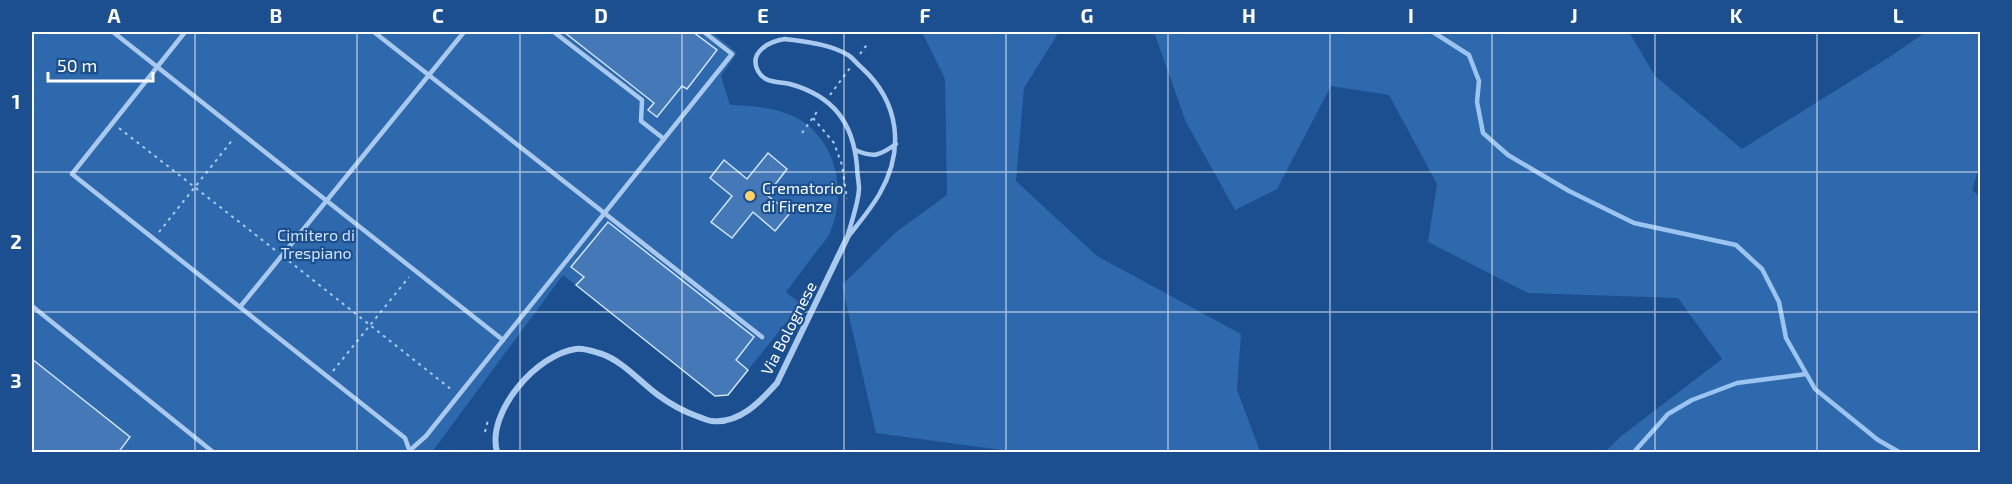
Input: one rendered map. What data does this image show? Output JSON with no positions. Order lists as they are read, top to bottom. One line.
{"streets":{"street":["Via Bolognese"]},"parks":["Cimitero di Trespiano"],"places":["Crematorio di Firenze"],"scale_bar":"50 m","grid":{"columns":["A","B","C","D","E","F","G","H","I","J","K","L"],"rows":["1","2","3"]}}
